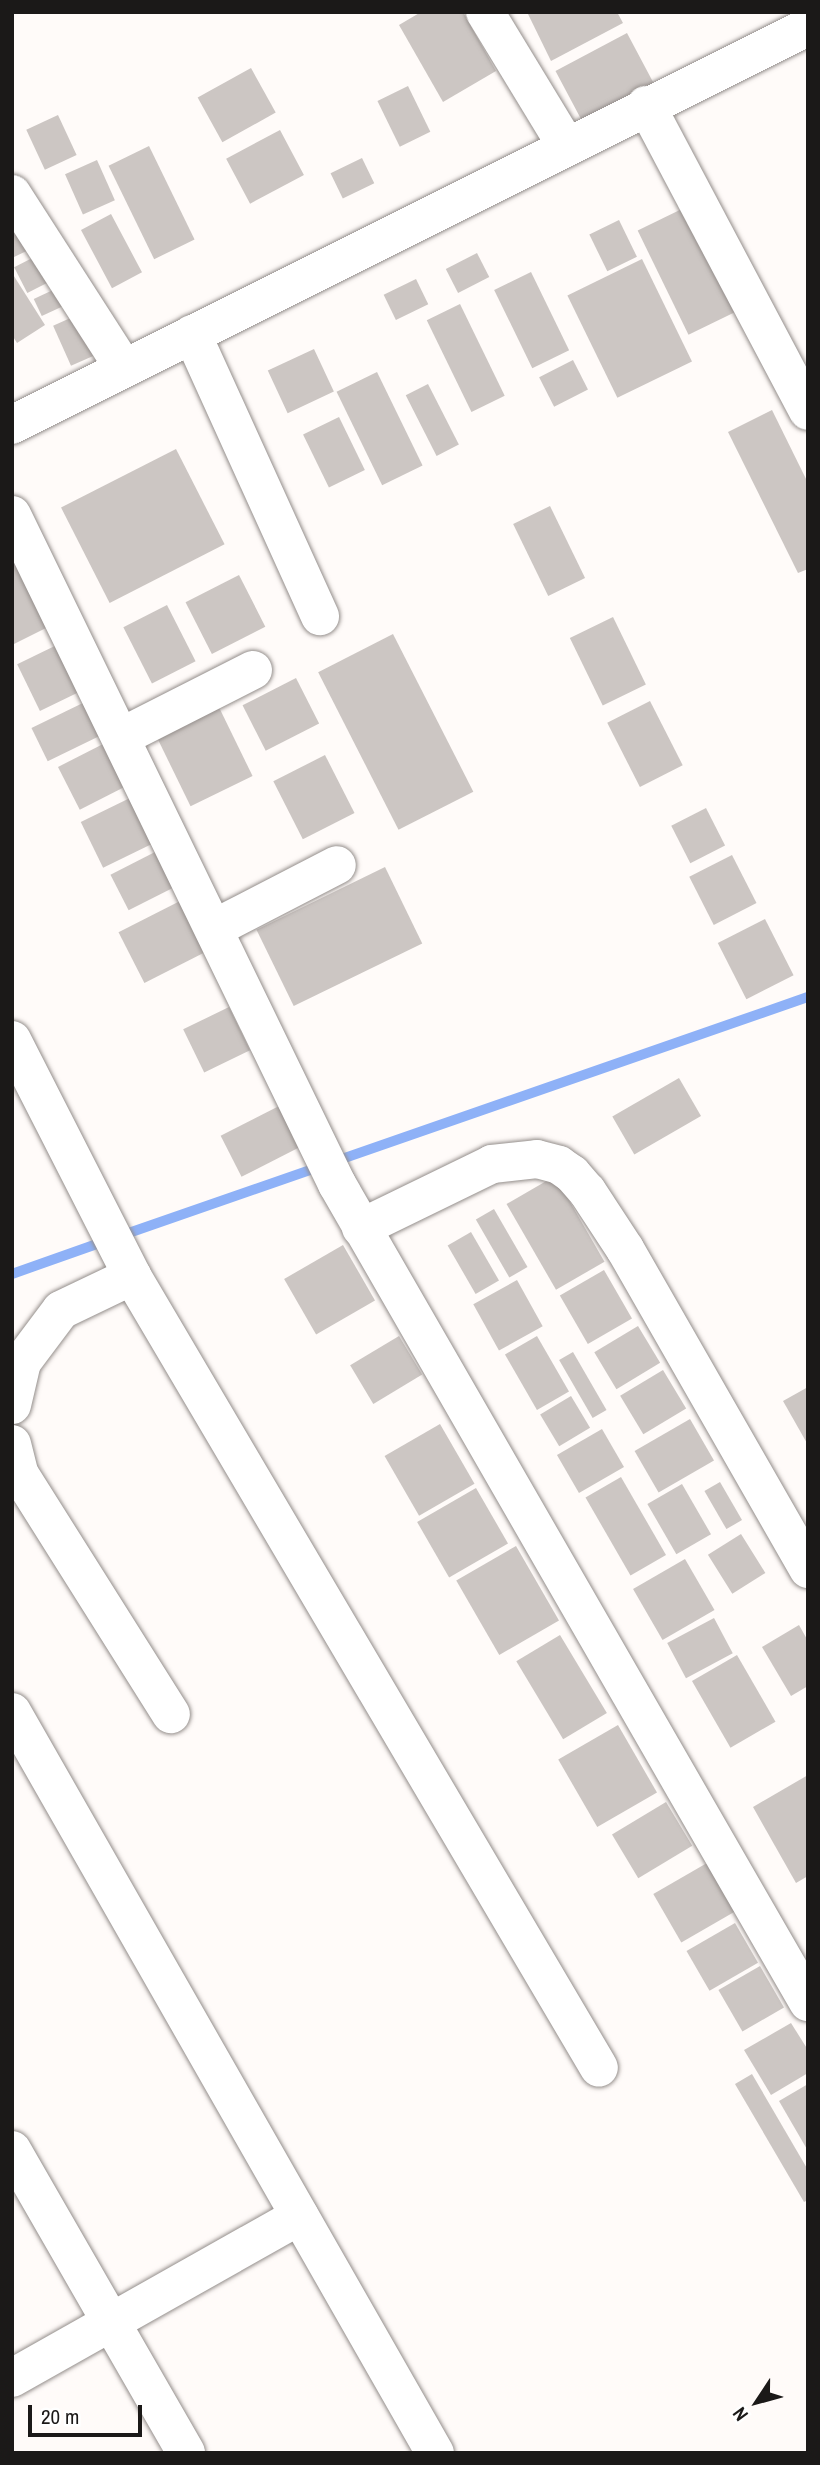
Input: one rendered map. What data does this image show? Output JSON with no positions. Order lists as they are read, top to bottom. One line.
{"scale_bar":"20 m","north":"bottom left"}
